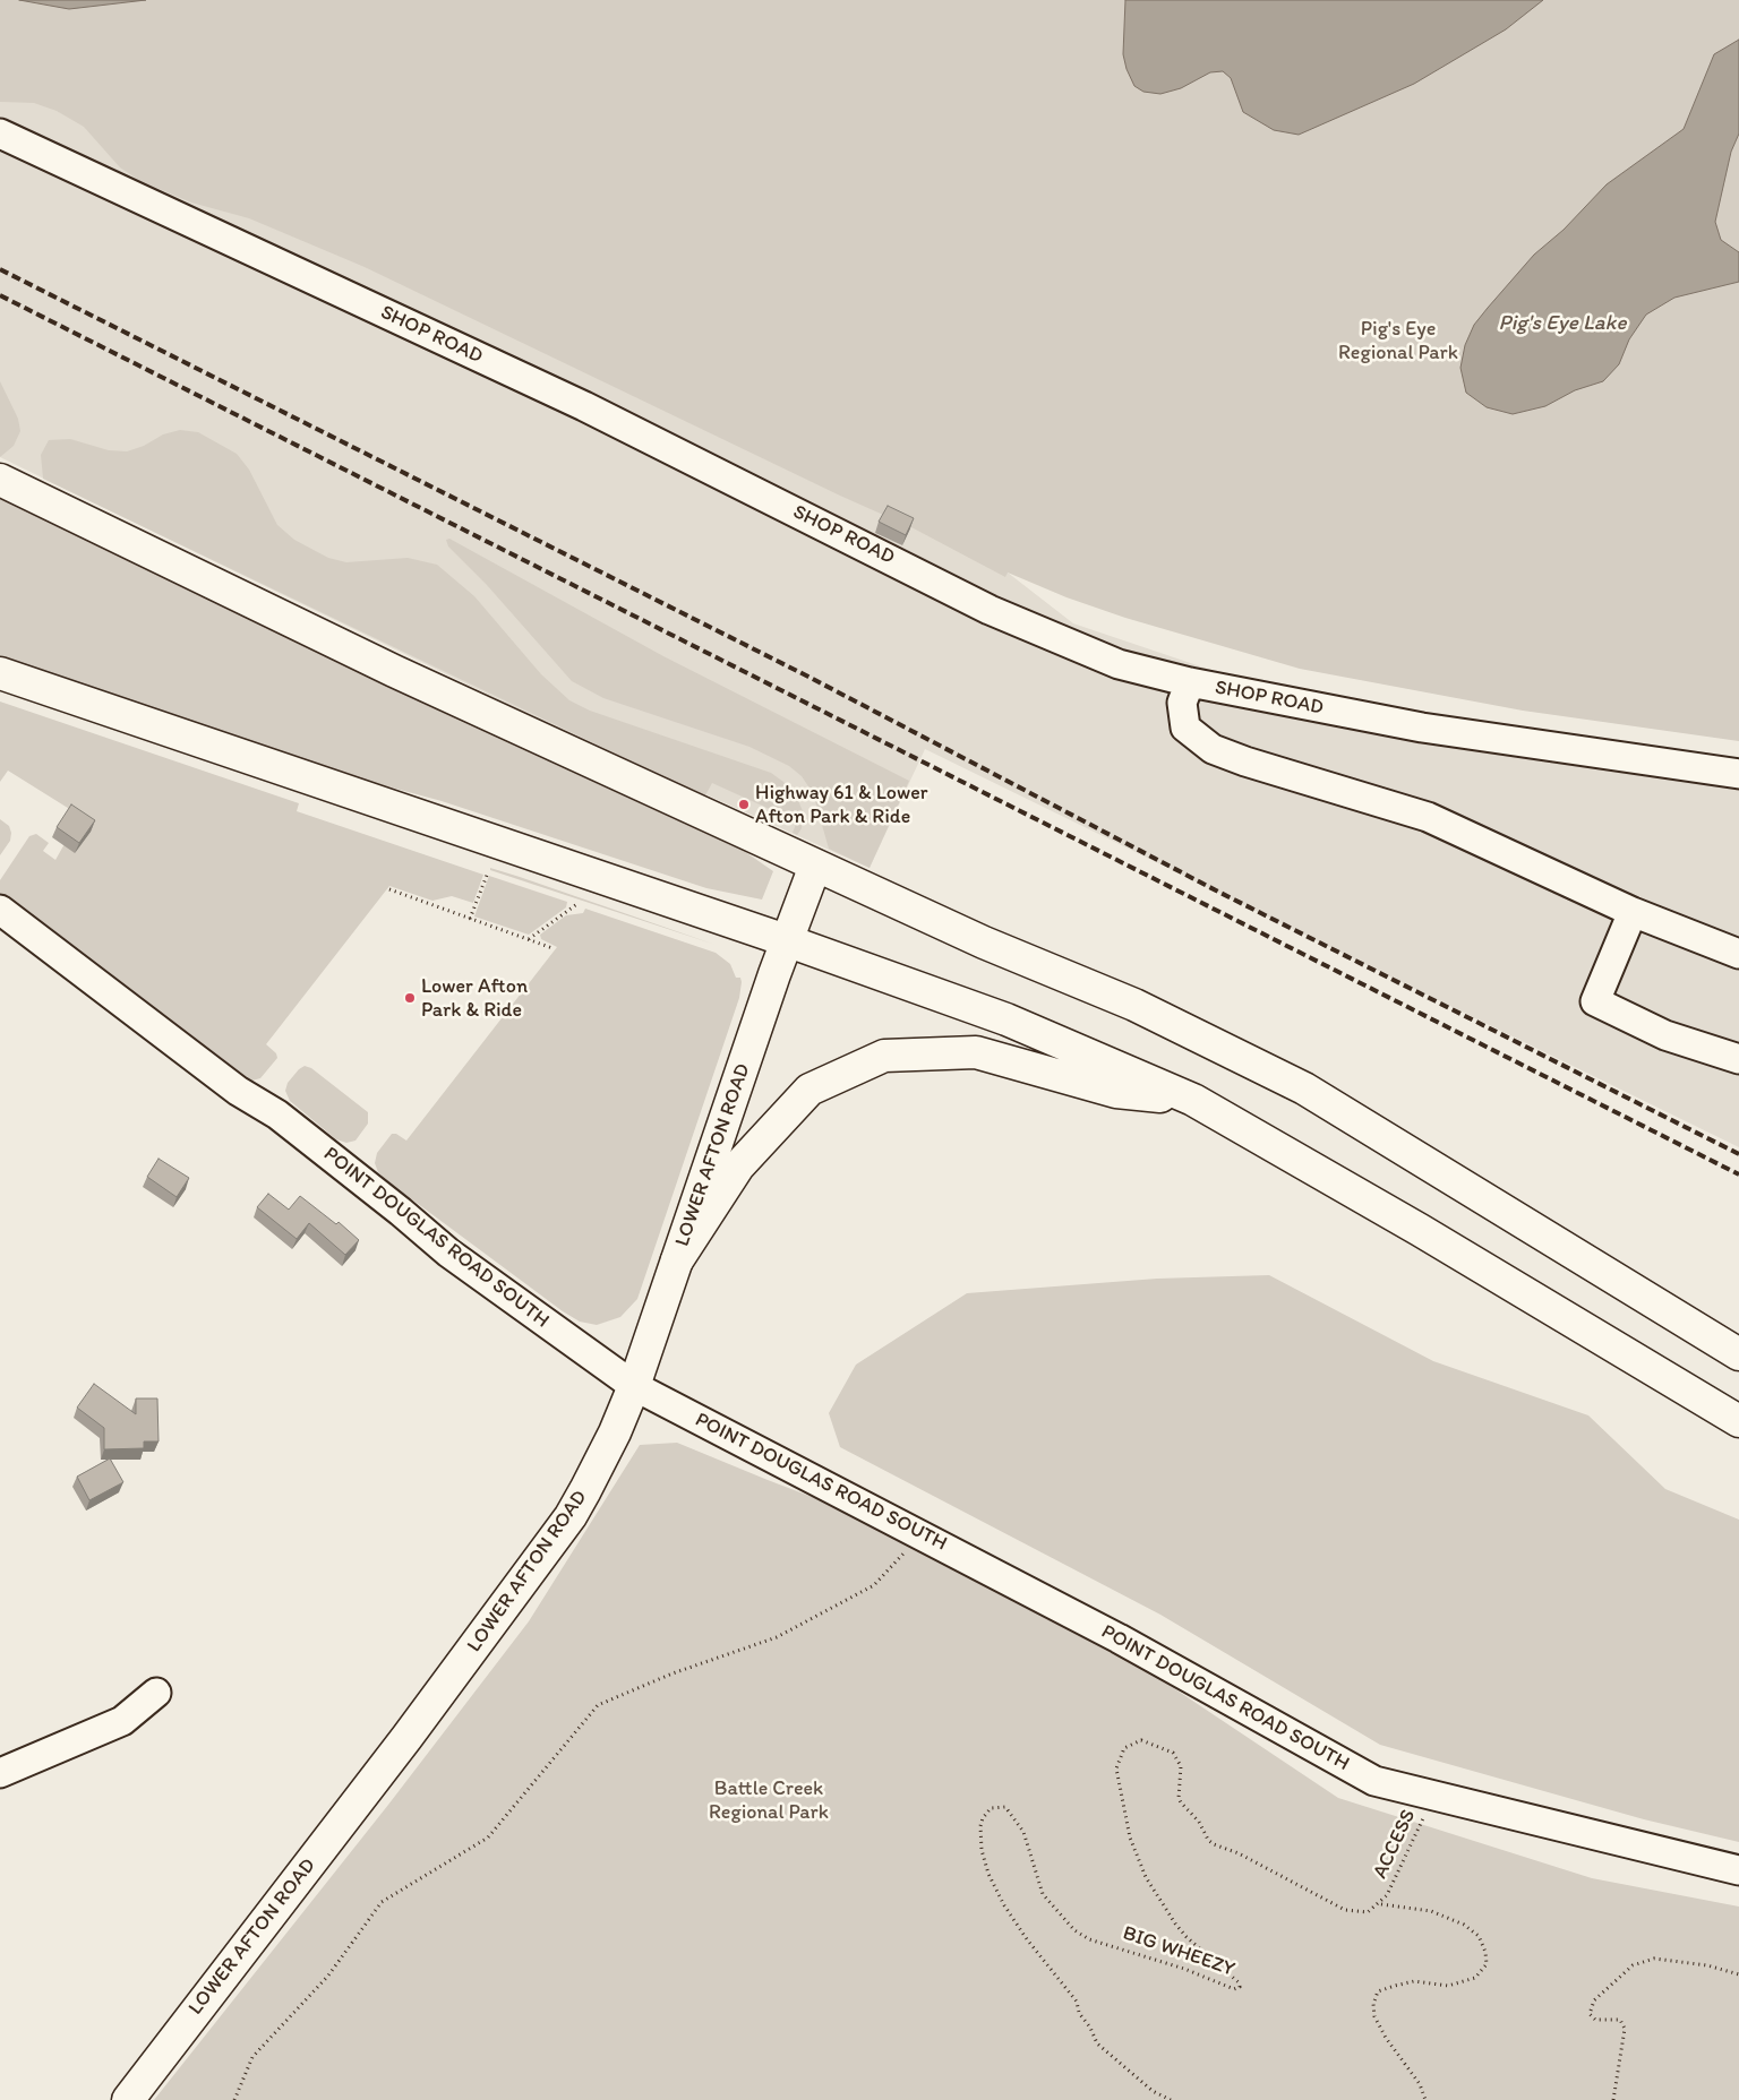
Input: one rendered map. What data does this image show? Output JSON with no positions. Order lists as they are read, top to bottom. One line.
{"streets":{"main road":["LOWER AFTON ROAD"],"street":["SHOP ROAD","POINT DOUGLAS ROAD SOUTH"],"path":["ACCESS","BIG WHEEZY"]},"crossings":[["LOWER AFTON ROAD","POINT DOUGLAS ROAD SOUTH"],["POINT DOUGLAS ROAD SOUTH","ACCESS"],["ACCESS","BIG WHEEZY"]],"water":["Pig's Eye Lake"],"parks":["Pig's Eye Regional Park","Battle Creek Regional Park"],"places":["Highway 61 & Lower Afton Park & Ride","Lower Afton Park & Ride"]}
